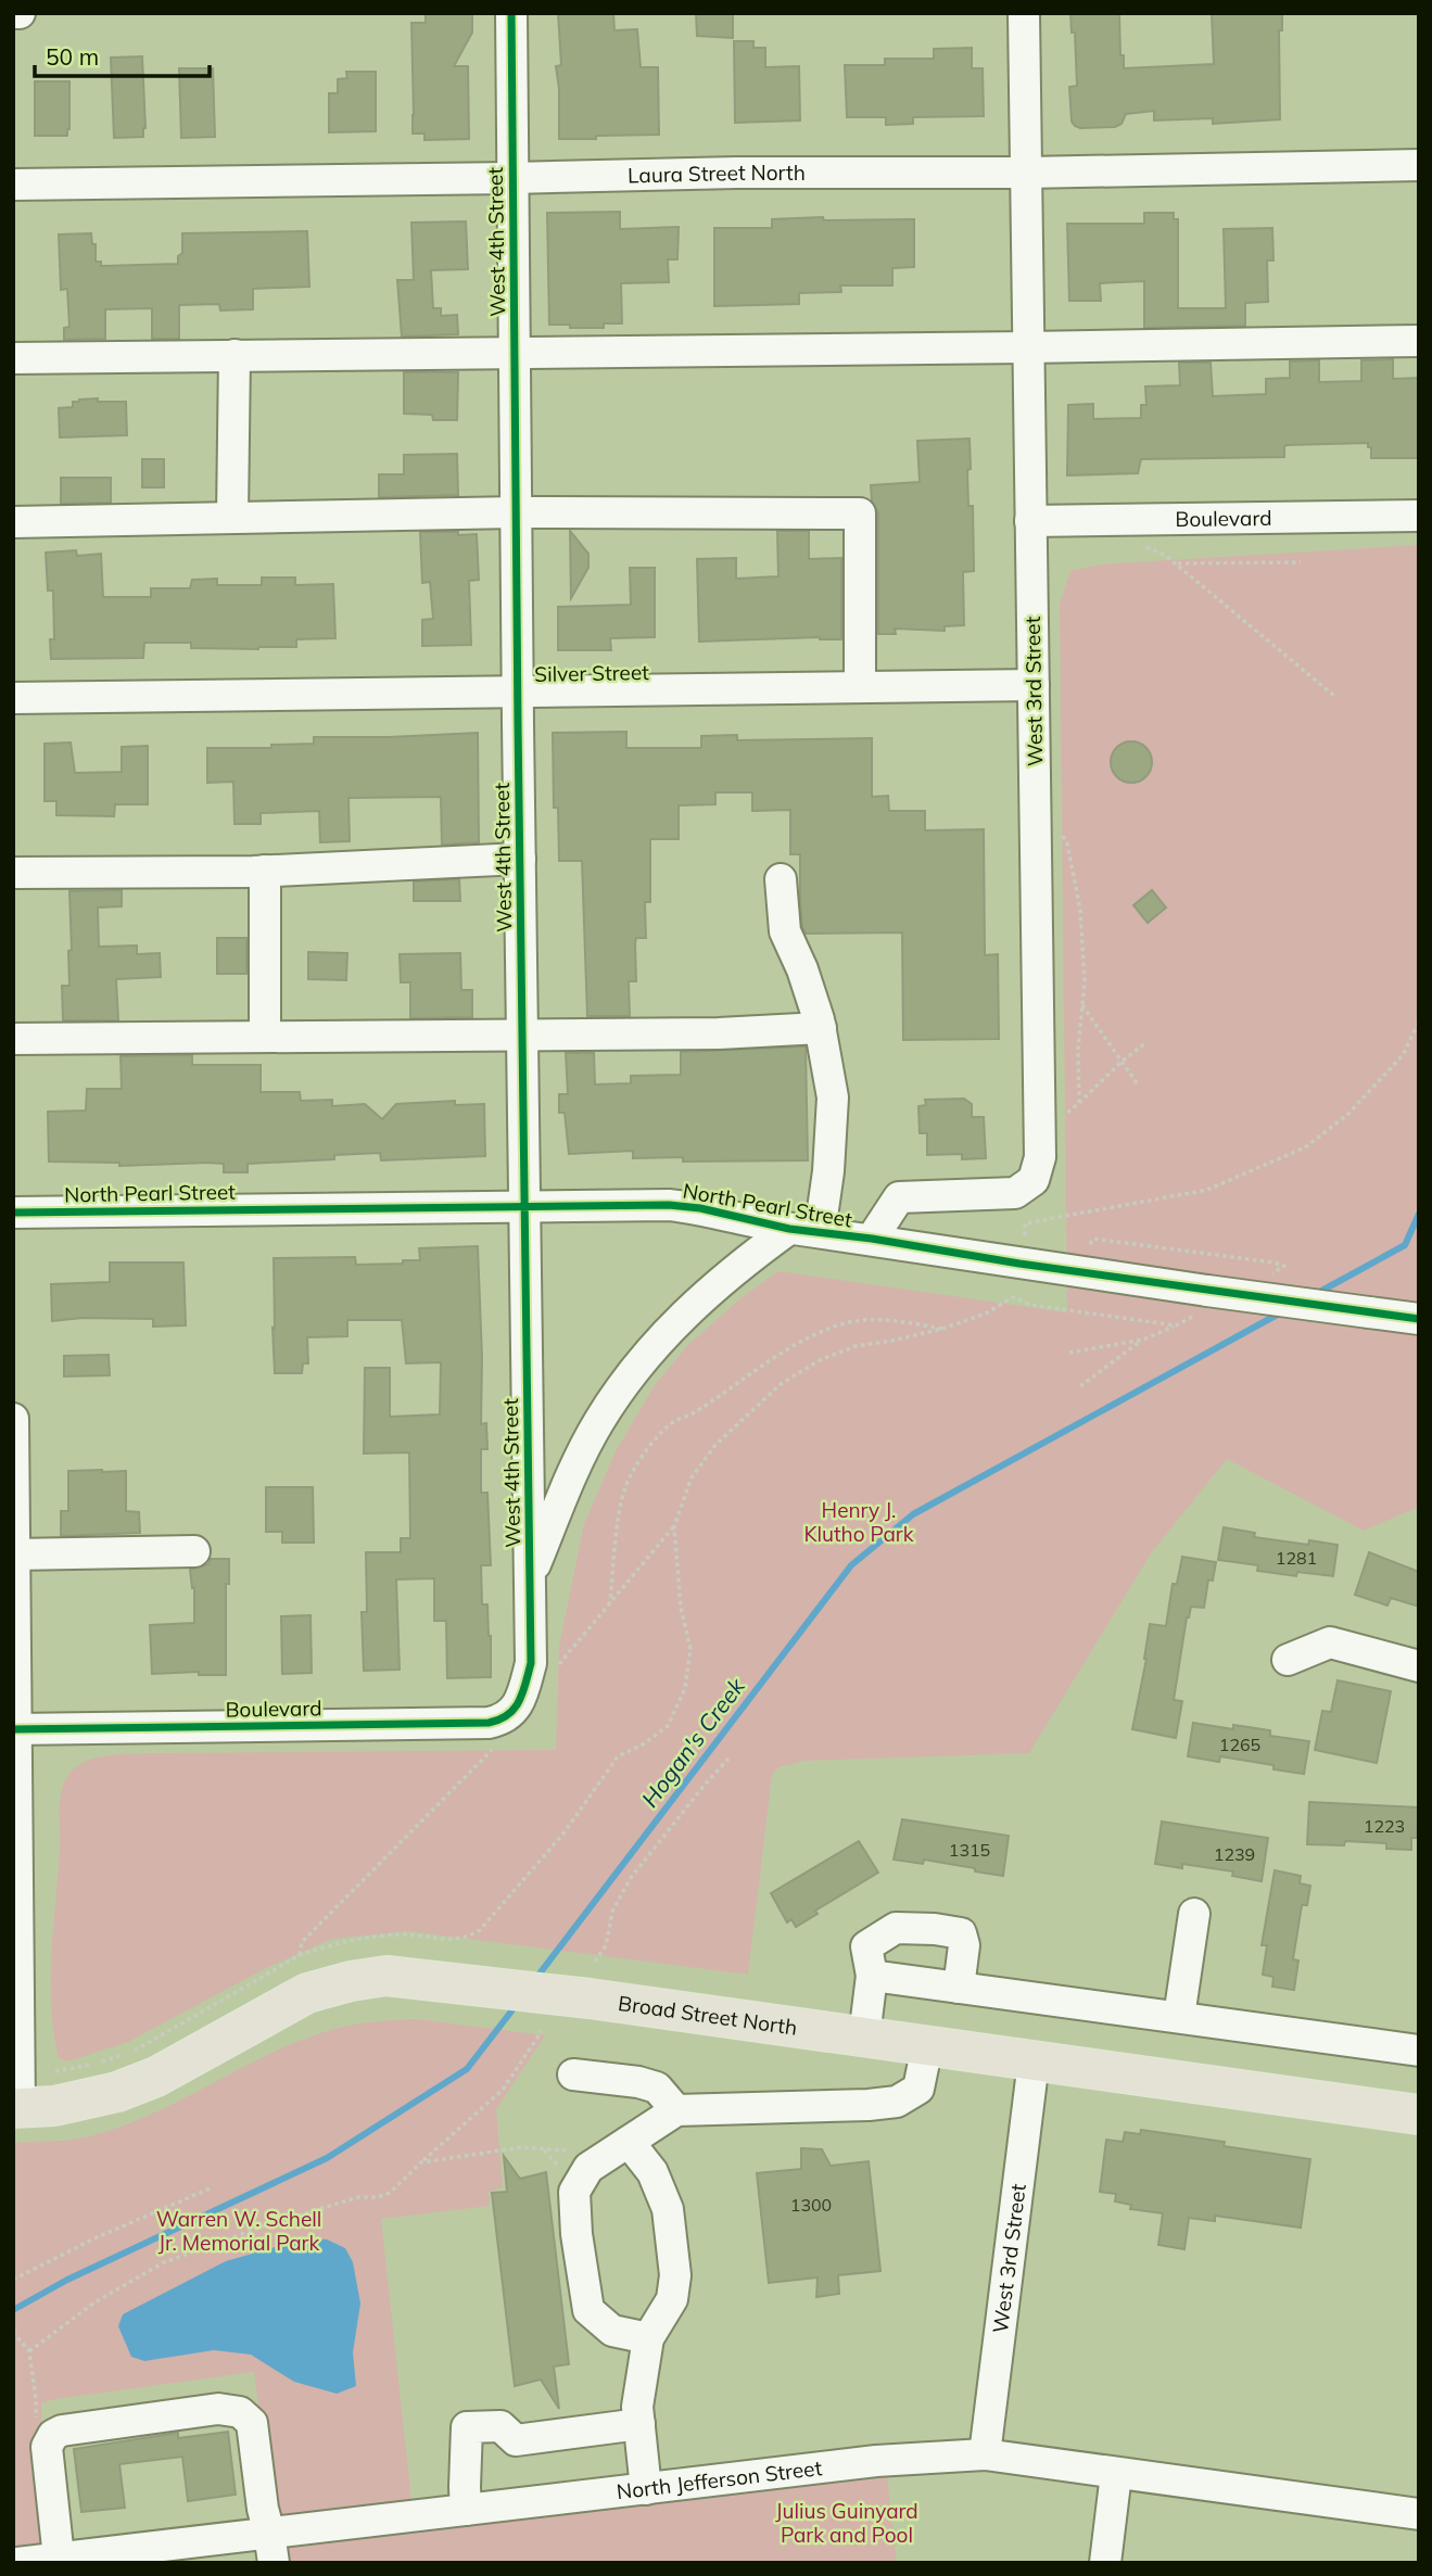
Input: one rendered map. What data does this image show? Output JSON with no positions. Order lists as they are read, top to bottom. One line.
{"streets":{"main road":["Broad Street North"],"street":["Laura Street North","West 4th Street","Boulevard","Silver Street","West 3rd Street","North Pearl Street","North Jefferson Street"]},"crossings":[["Laura Street North","West 4th Street"],["Laura Street North","West 3rd Street"],["West 4th Street","Boulevard"],["West 4th Street","Silver Street"],["West 4th Street","North Pearl Street"],["Boulevard","West 3rd Street"],["Silver Street","West 3rd Street"],["West 3rd Street","North Pearl Street"],["West 3rd Street","Broad Street North"],["West 3rd Street","North Jefferson Street"]],"water":["Hogan's Creek"],"parks":["Henry J. Klutho Park","Warren W. Schell Jr. Memorial Park","Julius Guinyard Park and Pool"],"house_numbers":["1281","1265","1223","1315","1239","1300"],"scale_bar":"50 m"}
